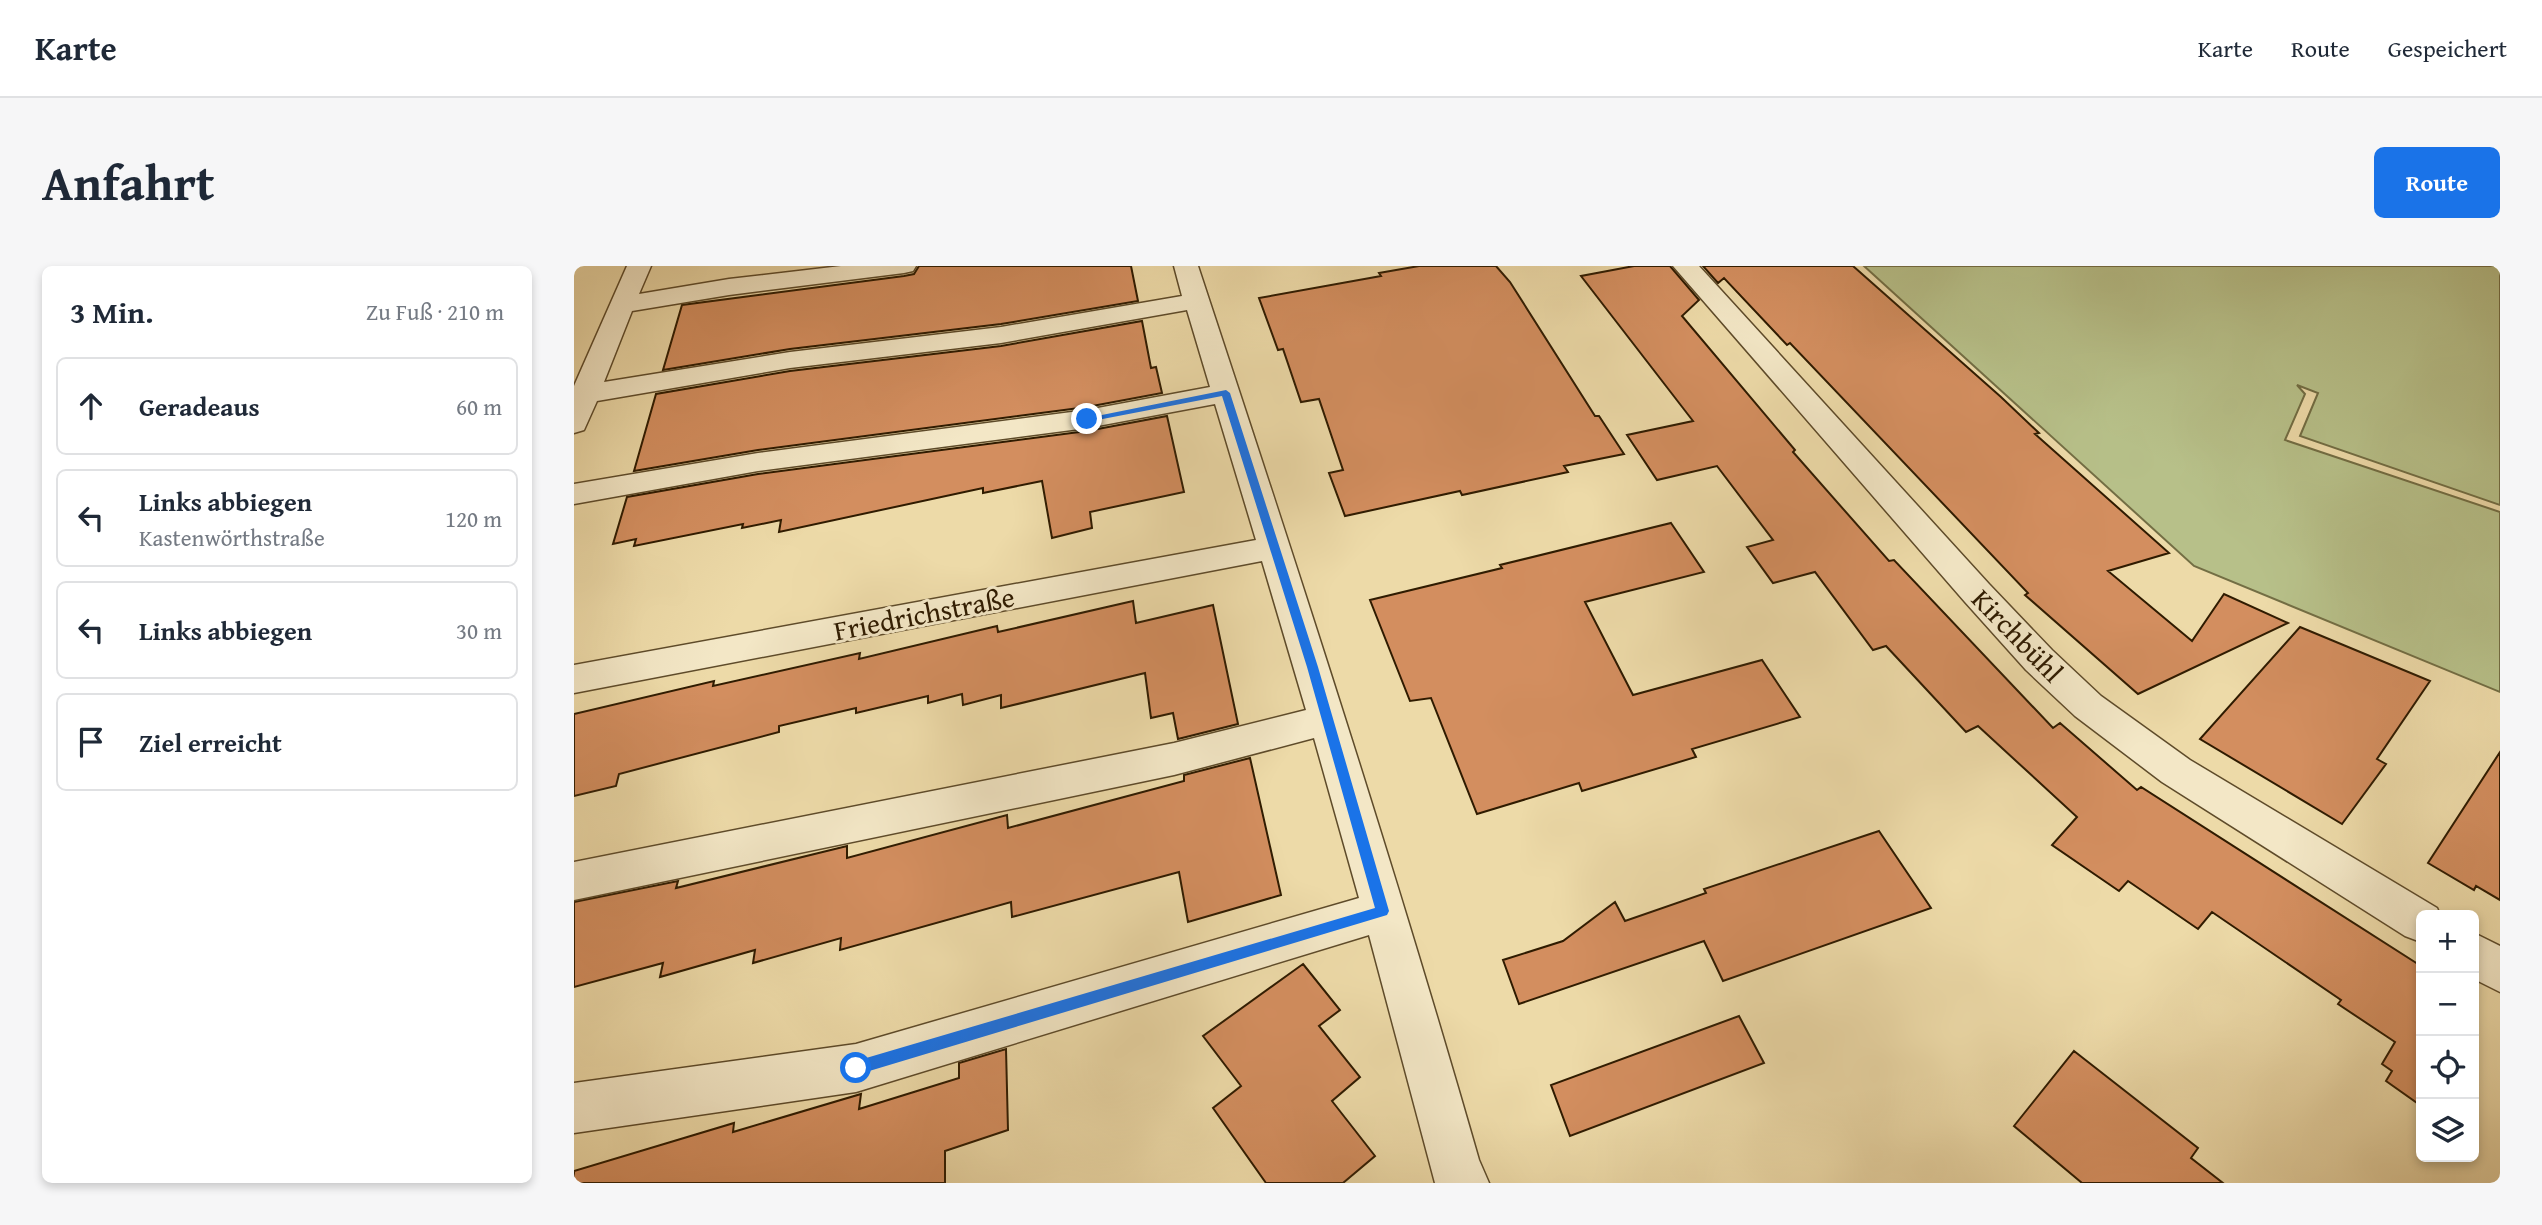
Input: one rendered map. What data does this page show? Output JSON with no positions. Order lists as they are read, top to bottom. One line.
{"streets":{"street":["Friedrichstraße","Kirchbühl"]},"page":{"header":"Karte","nav":["Karte","Route","Gespeichert"],"title":"Anfahrt","buttons":"Route","heading":["3 Min.","Zu Fuß · 210 m"],"list":[["Geradeaus","60 m"],["Links abbiegen","Kastenwörthstraße","120 m"],["Links abbiegen","30 m"],"Ziel erreicht"],"map_buttons":["+","−"]}}
